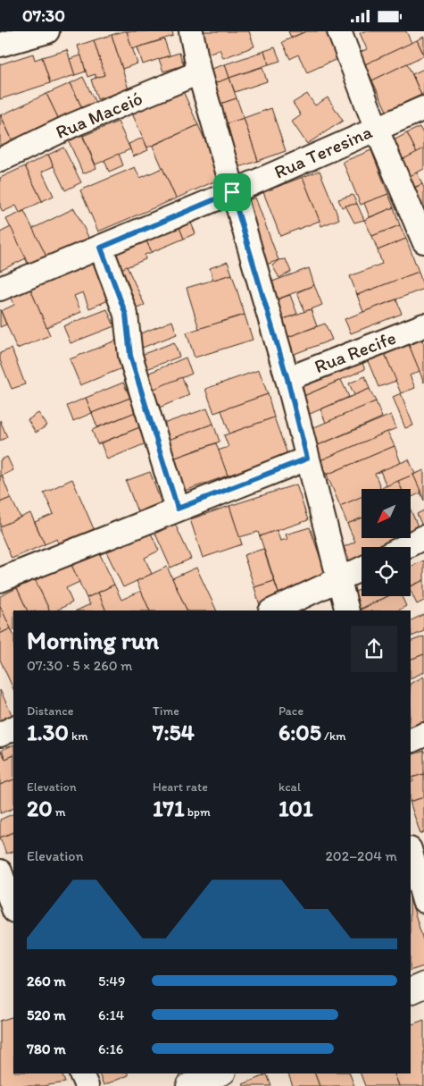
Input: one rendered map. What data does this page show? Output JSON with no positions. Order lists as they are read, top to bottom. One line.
{"streets":{"street":["Rua Maceió","Rua Teresina","Rua Recife"]},"north":"bottom left","page":{"status":"07:30","heading":["Morning run","07:30 · 5 × 260 m"],"stats":[["Distance","1.30 km"],["Time","7:54"],["Pace","6:05 /km"],["Elevation","20 m"],["Heart rate","171 bpm"],["kcal","101"]],"chart":["Elevation","202–204 m"],"list":[{"name":"260 m","note":"5:49"},{"name":"520 m","note":"6:14"},{"name":"780 m","note":"6:16"}]}}
